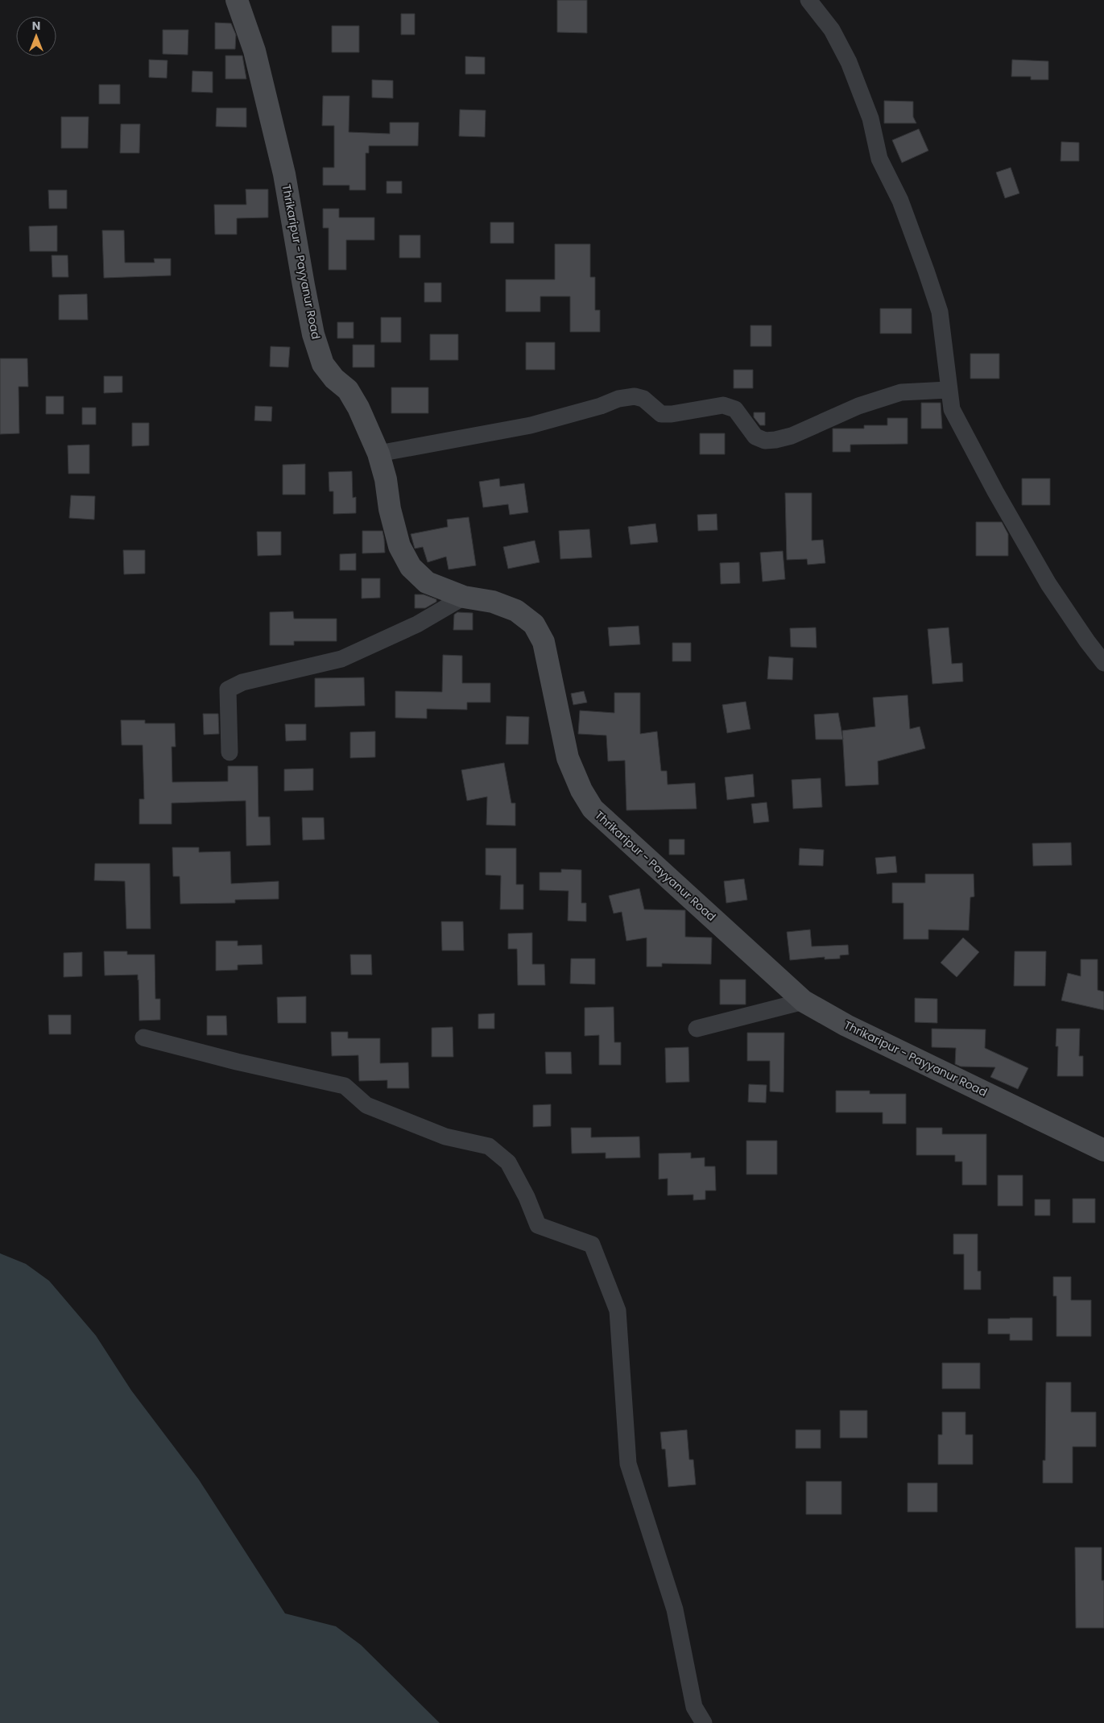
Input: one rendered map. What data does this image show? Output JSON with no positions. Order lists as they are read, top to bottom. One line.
{"streets":{"main road":["Thrikaripur - Payyanur Road"]},"north":"top"}
